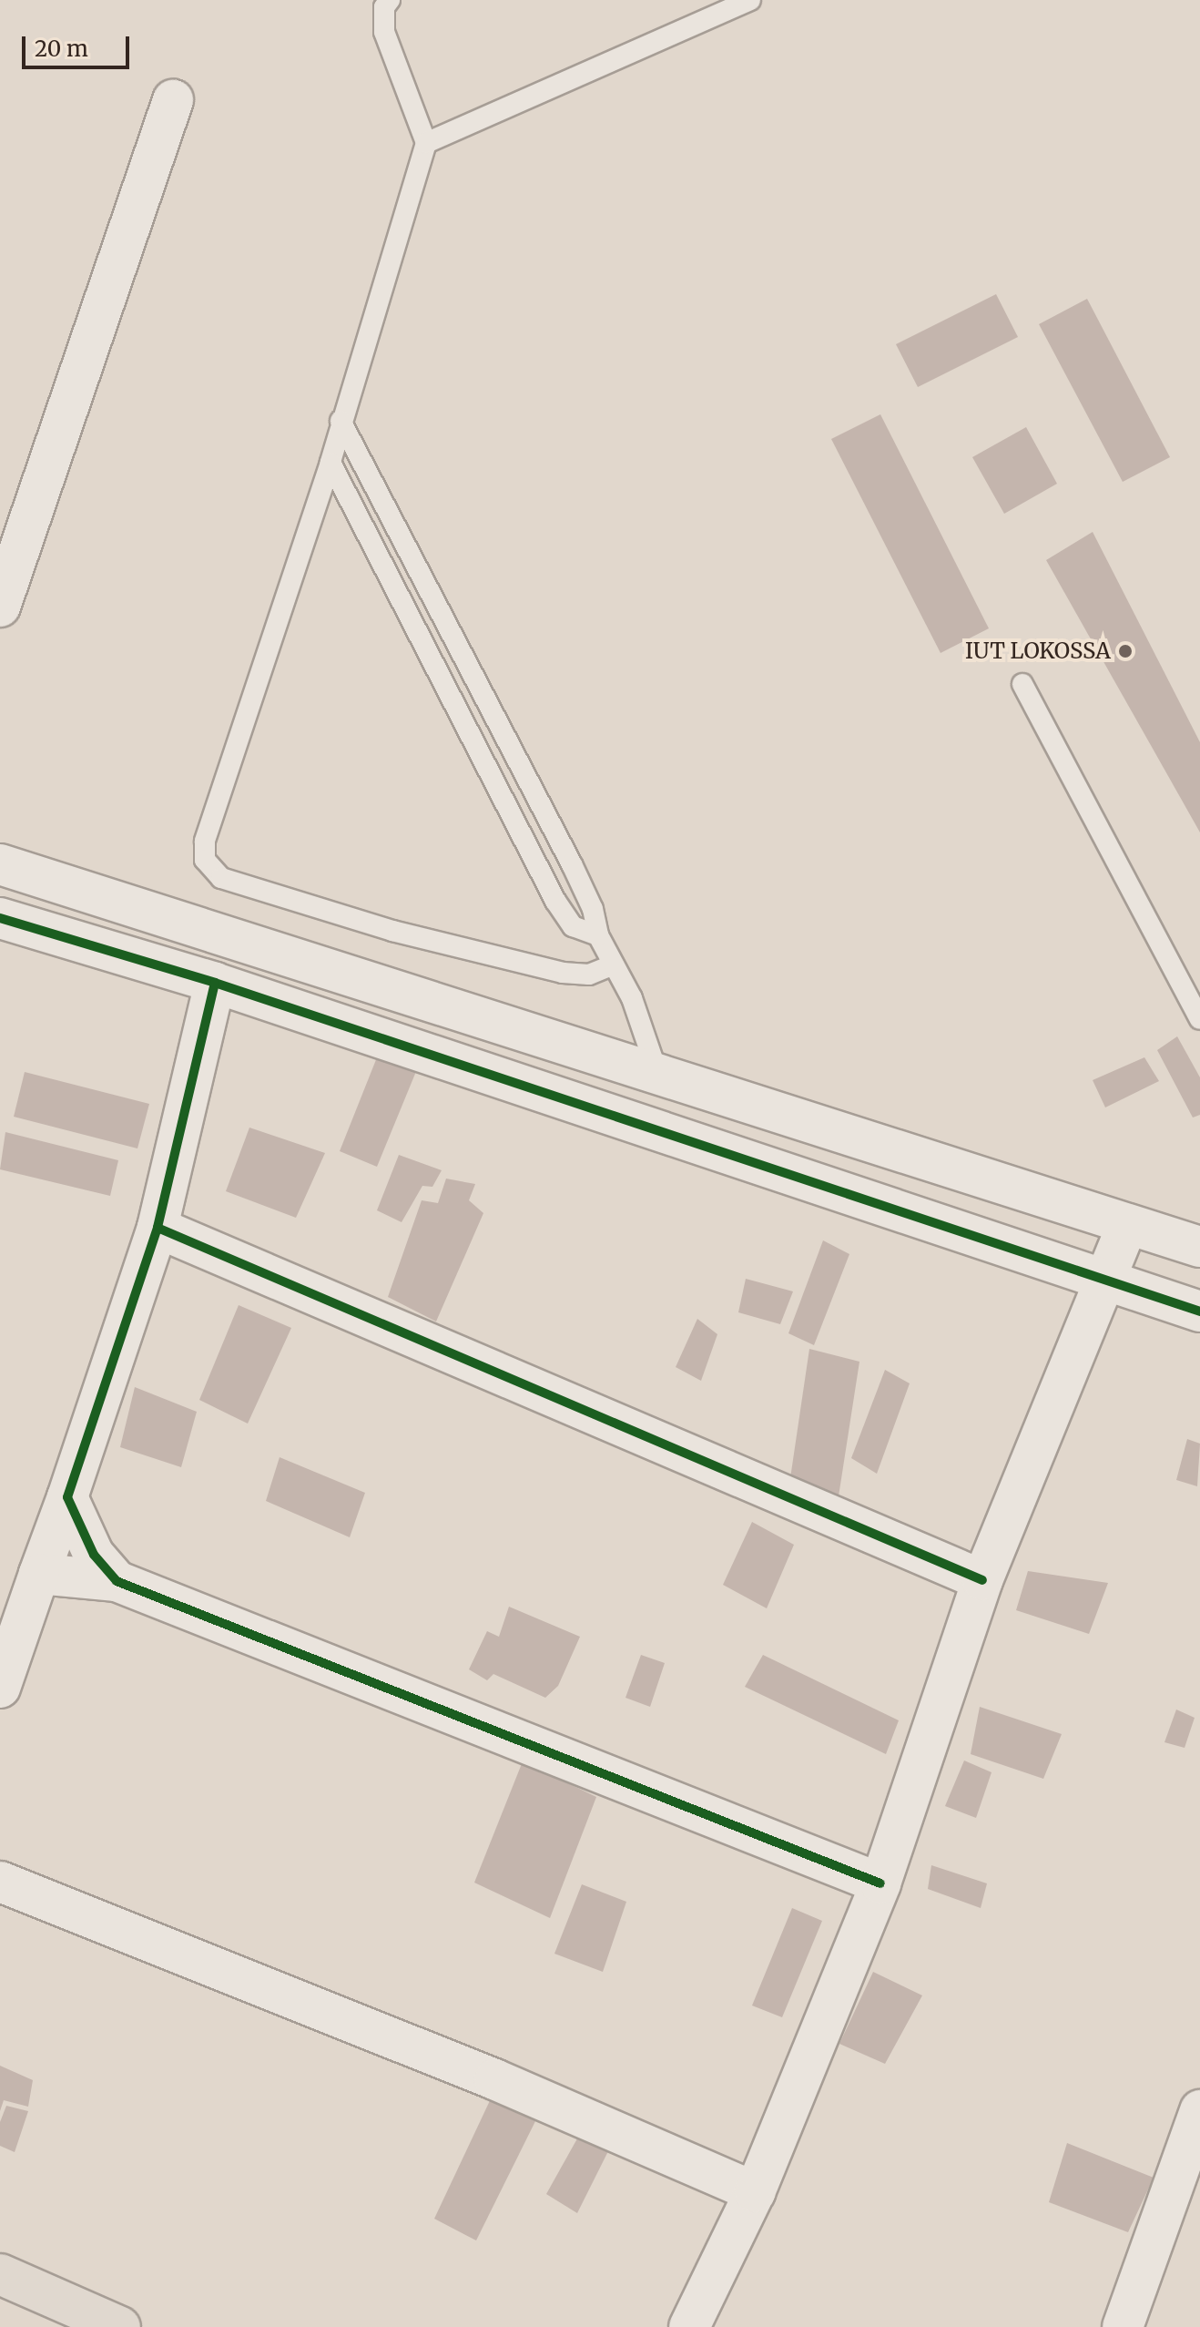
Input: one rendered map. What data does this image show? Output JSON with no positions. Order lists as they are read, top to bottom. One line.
{"places":["IUT LOKOSSA"],"scale_bar":"20 m"}
